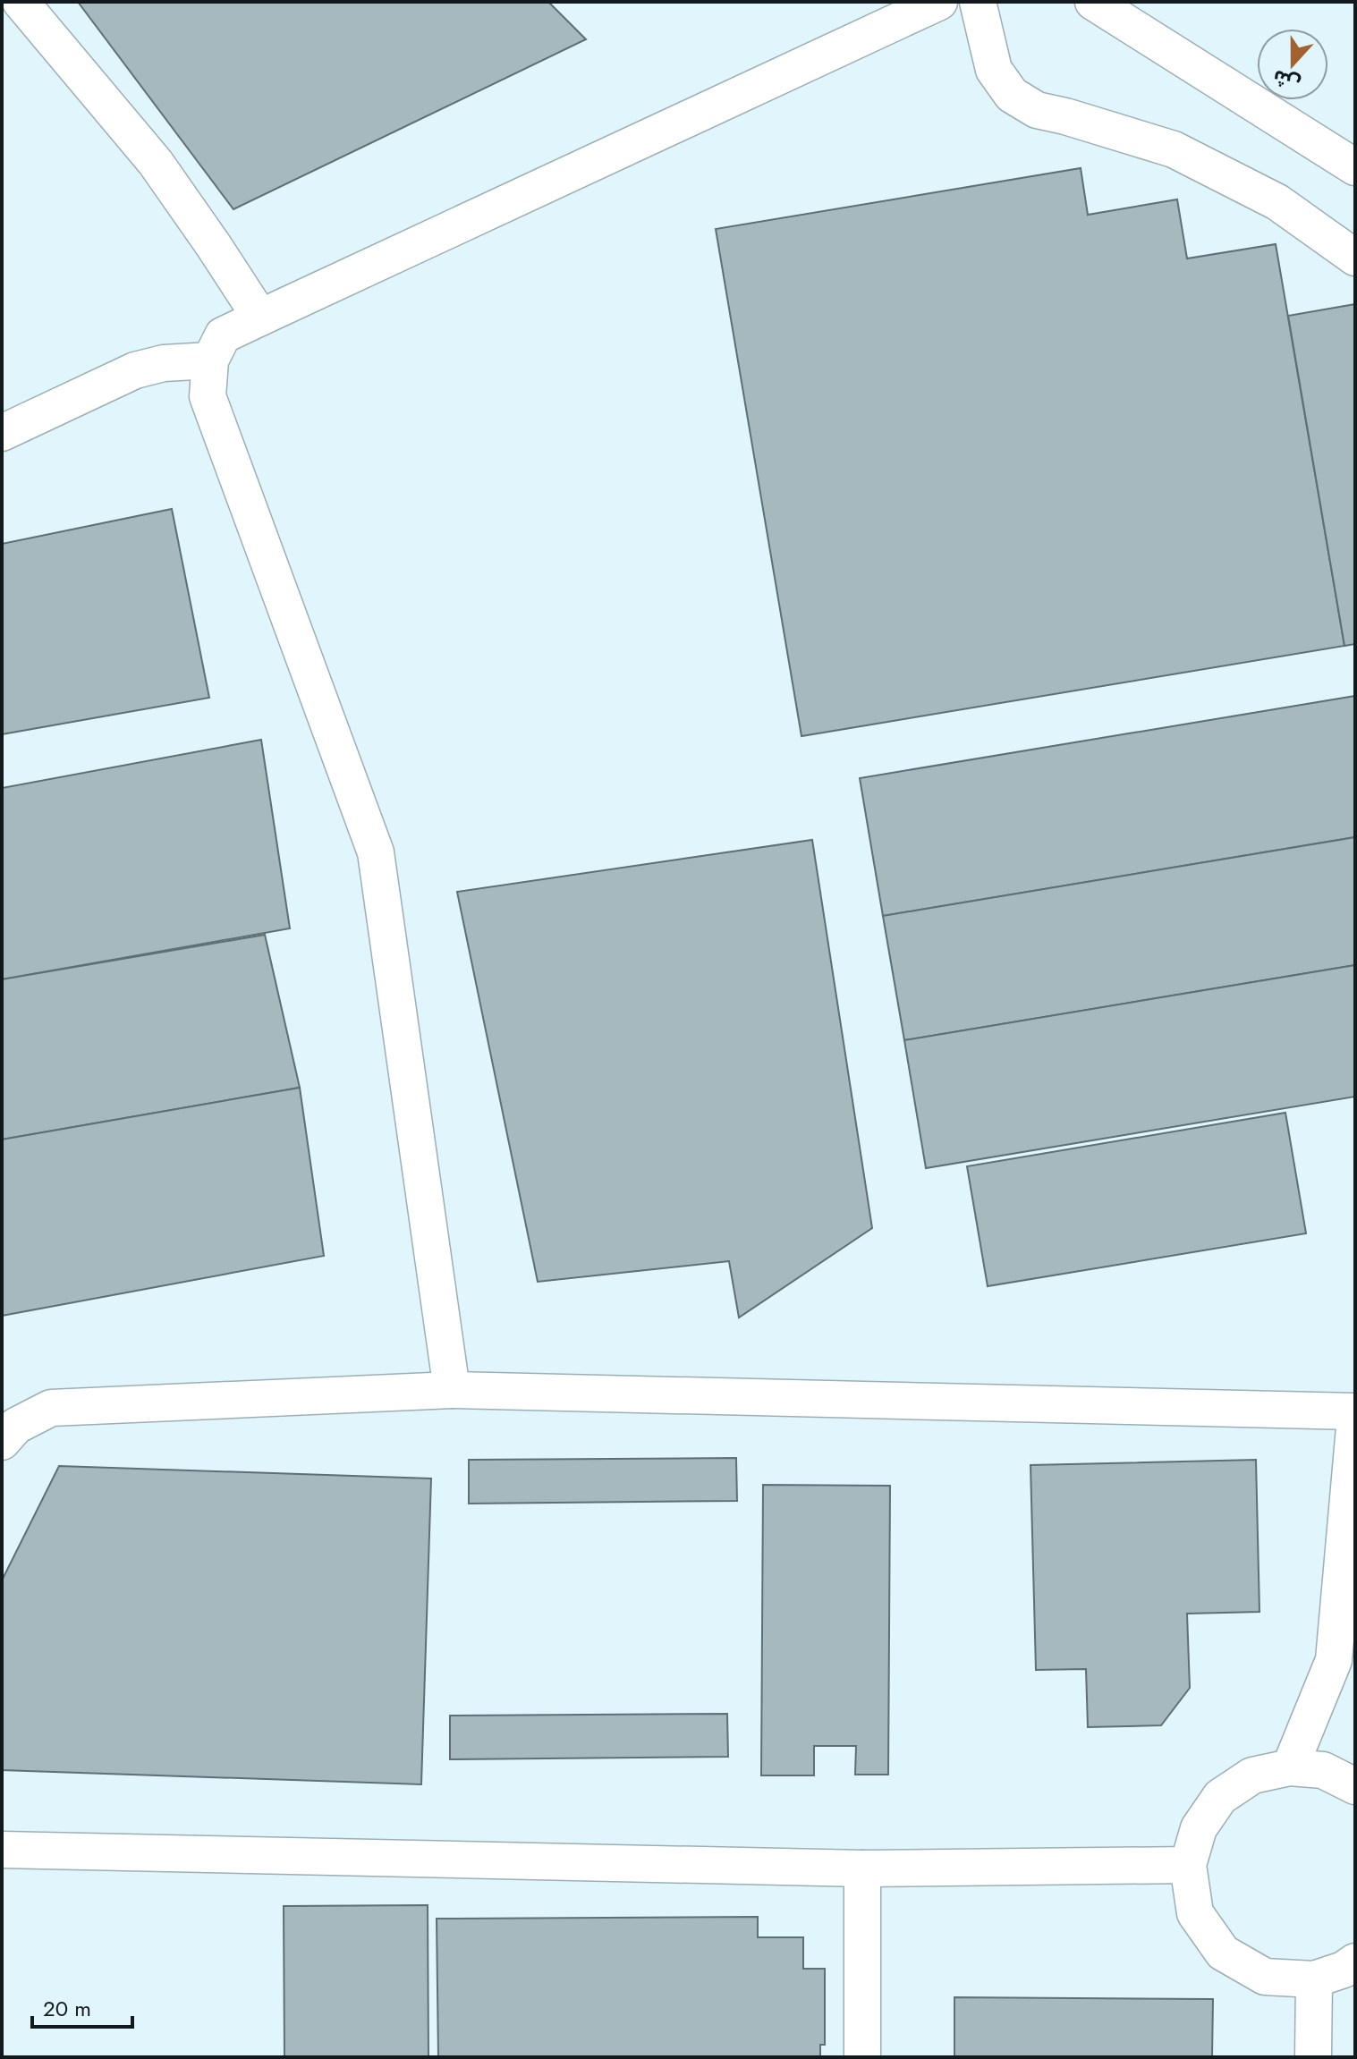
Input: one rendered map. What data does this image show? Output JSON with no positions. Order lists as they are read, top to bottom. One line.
{"scale_bar":"20 m","north":"bottom"}
